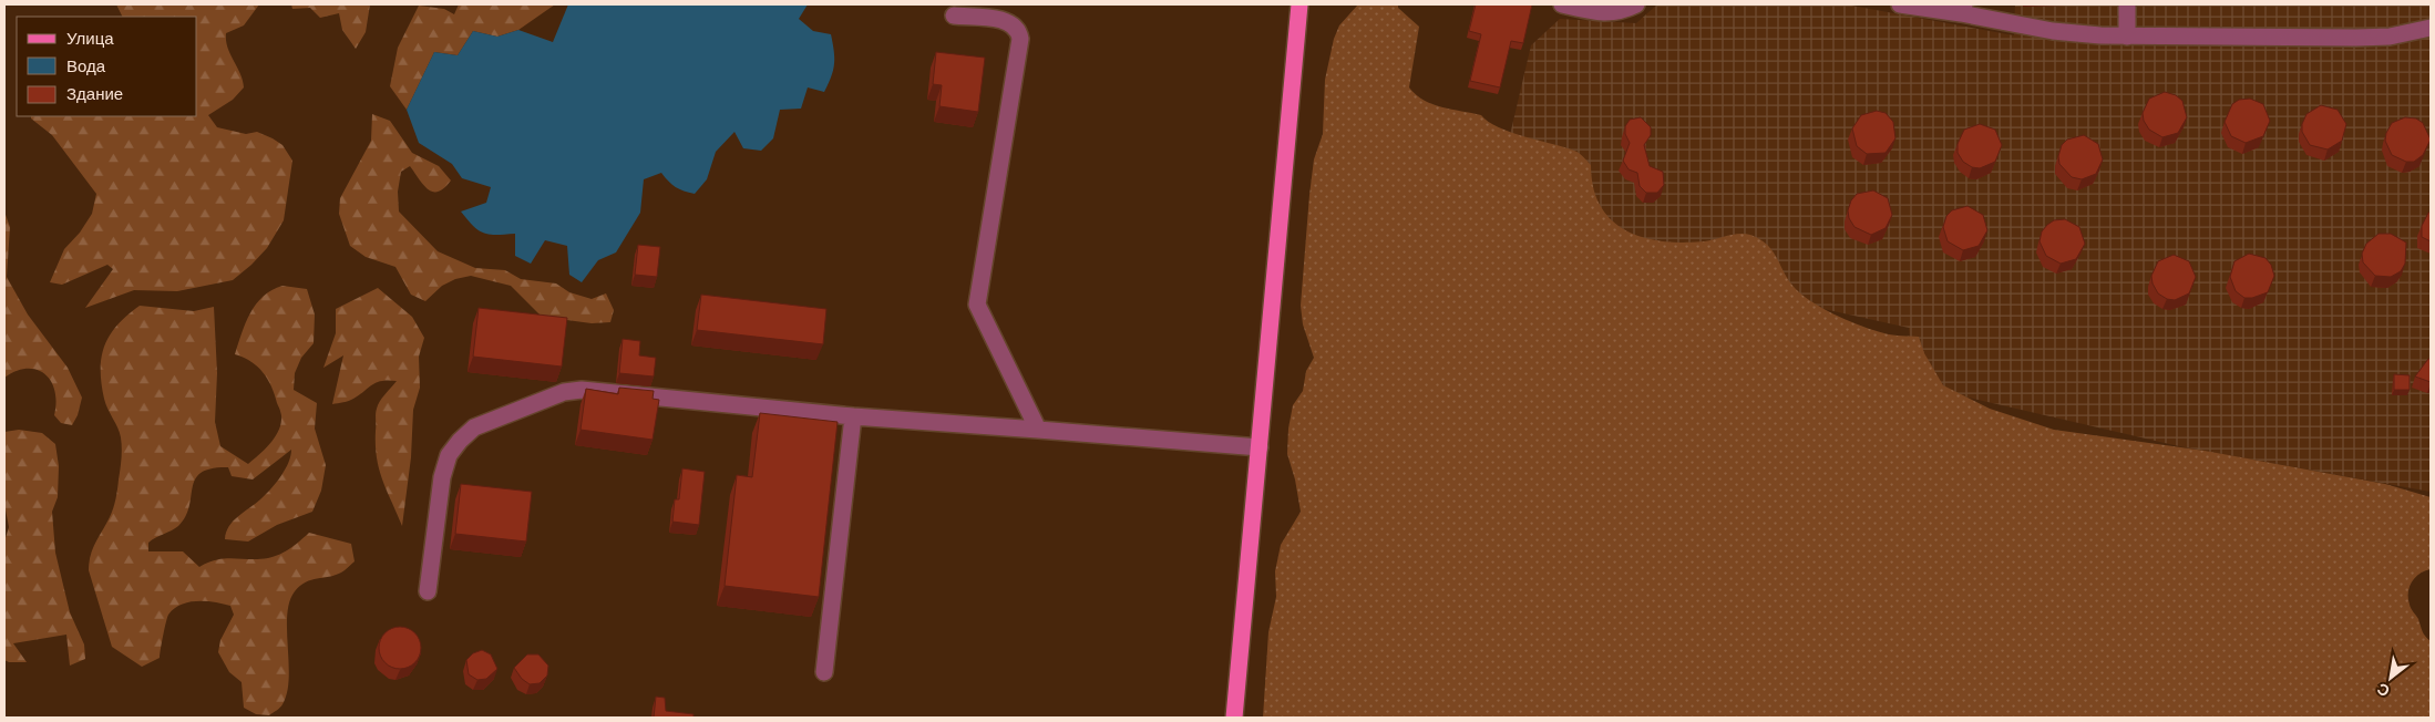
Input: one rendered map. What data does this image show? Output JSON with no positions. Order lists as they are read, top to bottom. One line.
{"legend":["Улица","Вода","Здание"],"north":"bottom left"}
